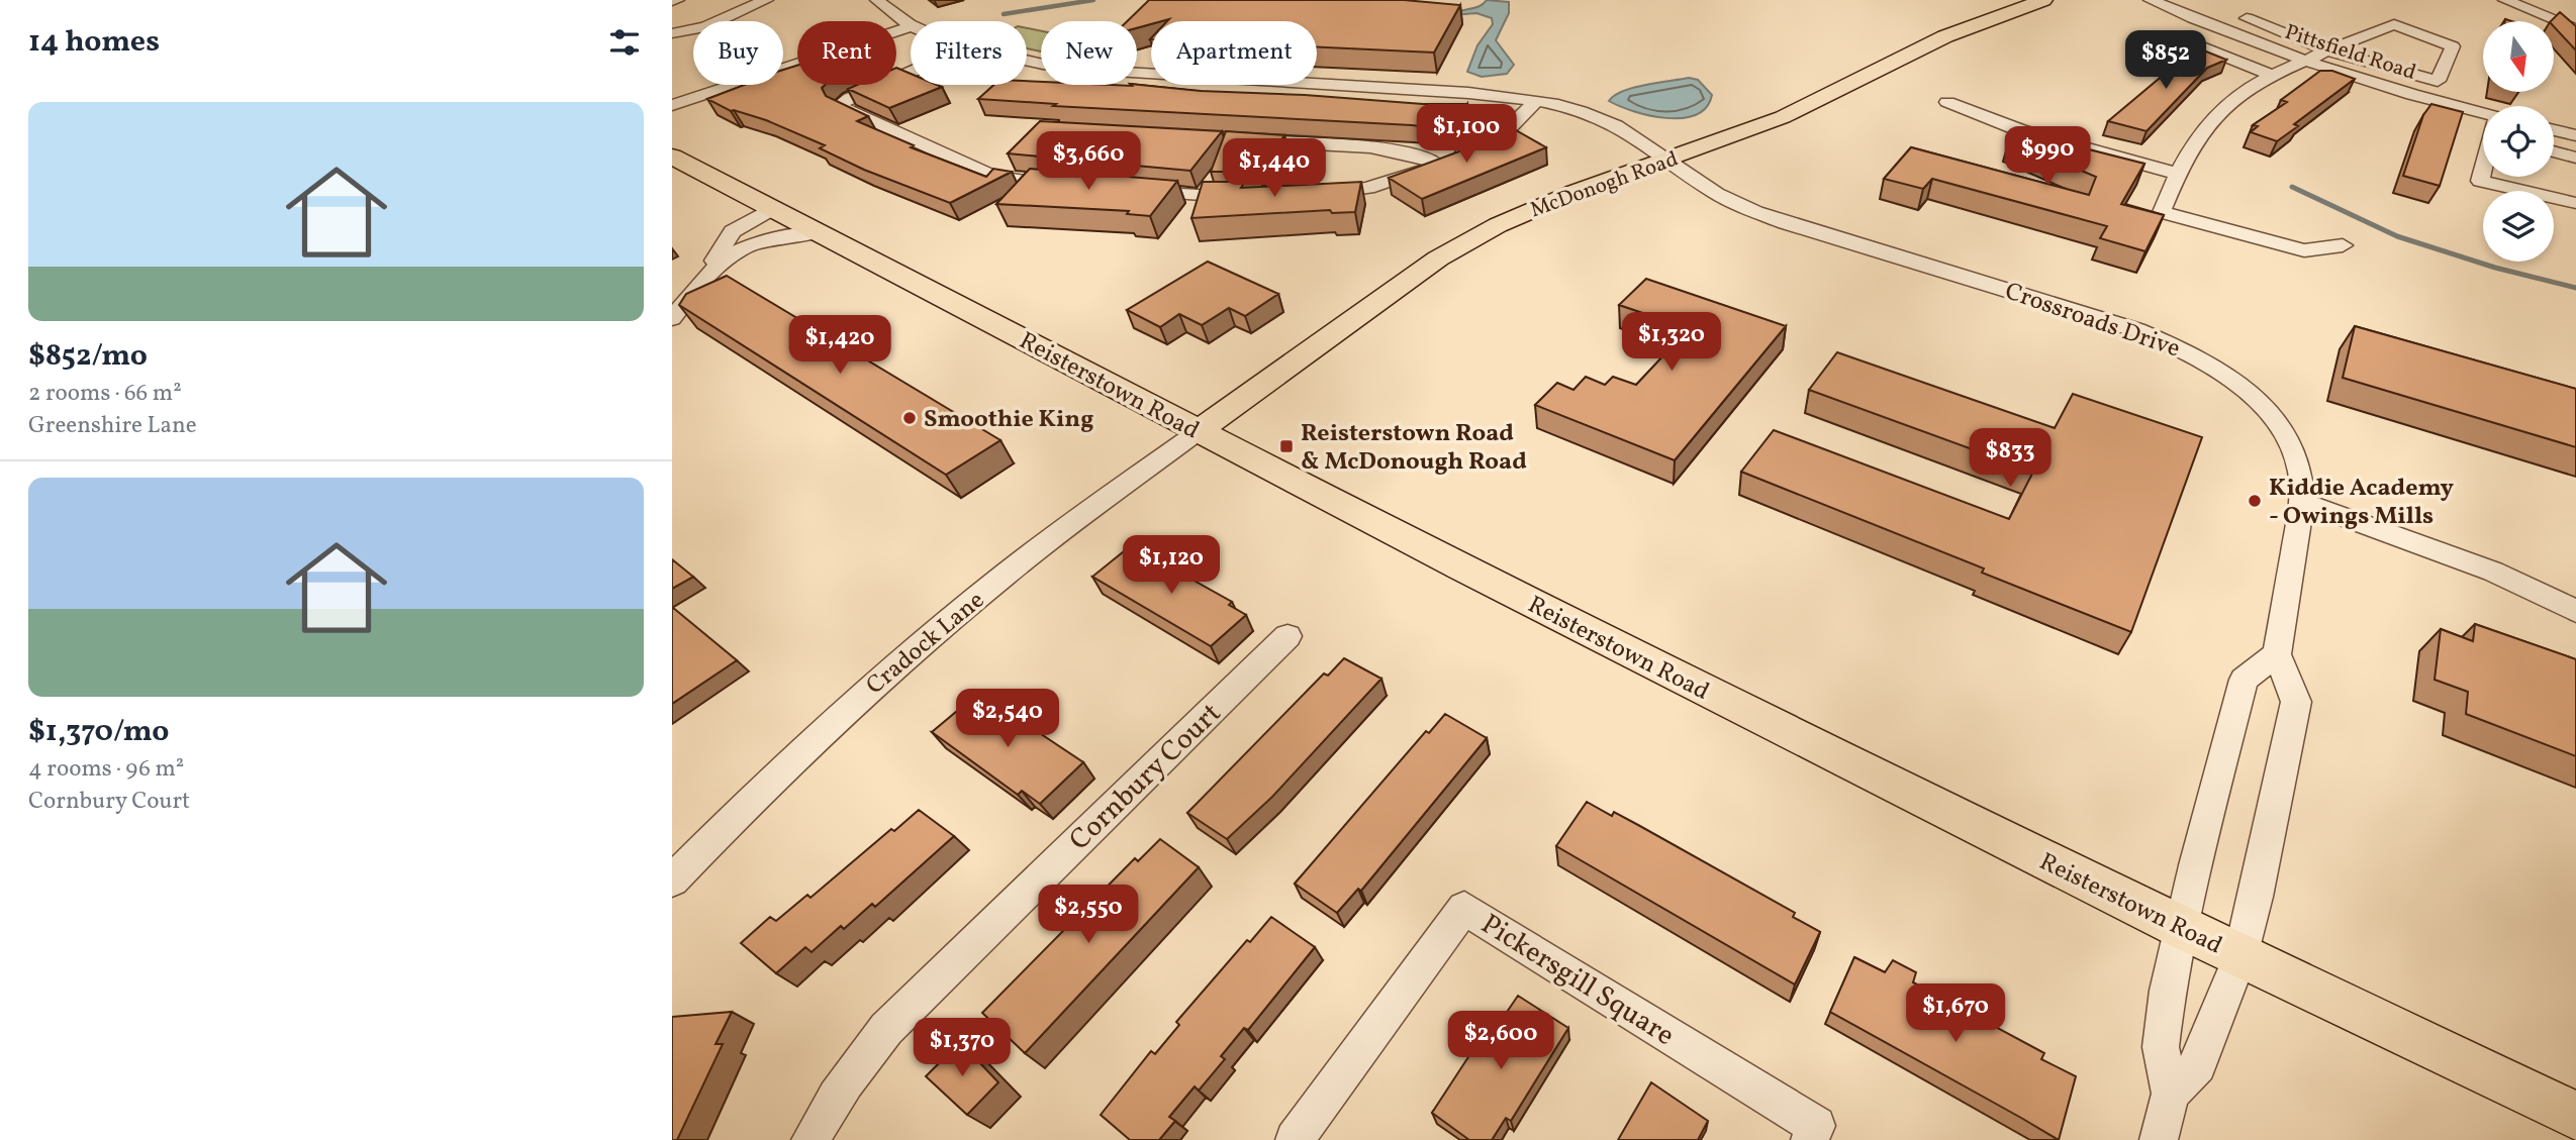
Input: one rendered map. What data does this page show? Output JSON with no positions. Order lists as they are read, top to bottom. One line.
{"streets":{"main road":["McDonogh Road","Reisterstown Road"],"street":["Pittsfield Road","Crossroads Drive","Cradock Lane","Cornbury Court","Pickersgill Square"]},"crossings":[["McDonogh Road","Crossroads Drive"],["McDonogh Road","Reisterstown Road"],["McDonogh Road","Cradock Lane"],["Reisterstown Road","Cradock Lane"]],"places":{"other":["Smoothie King","Kiddie Academy - Owings Mills"],"transit":["Reisterstown Road & McDonough Road"]},"north":"bottom","page":{"heading":"14 homes","chip":["Buy","Rent","Filters","New","Apartment"],"price":["$852","$1,100","$990","$3,660","$1,440","$1,320","$1,420","$833","$1,120","$2,540","$2,550","$1,670","$2,600","$1,370"],"list":[{"name":"$852/mo","note":"2 rooms · 66 m² · Greenshire Lane"},{"name":"$1,370/mo","note":"4 rooms · 96 m² · Cornbury Court"}]}}
